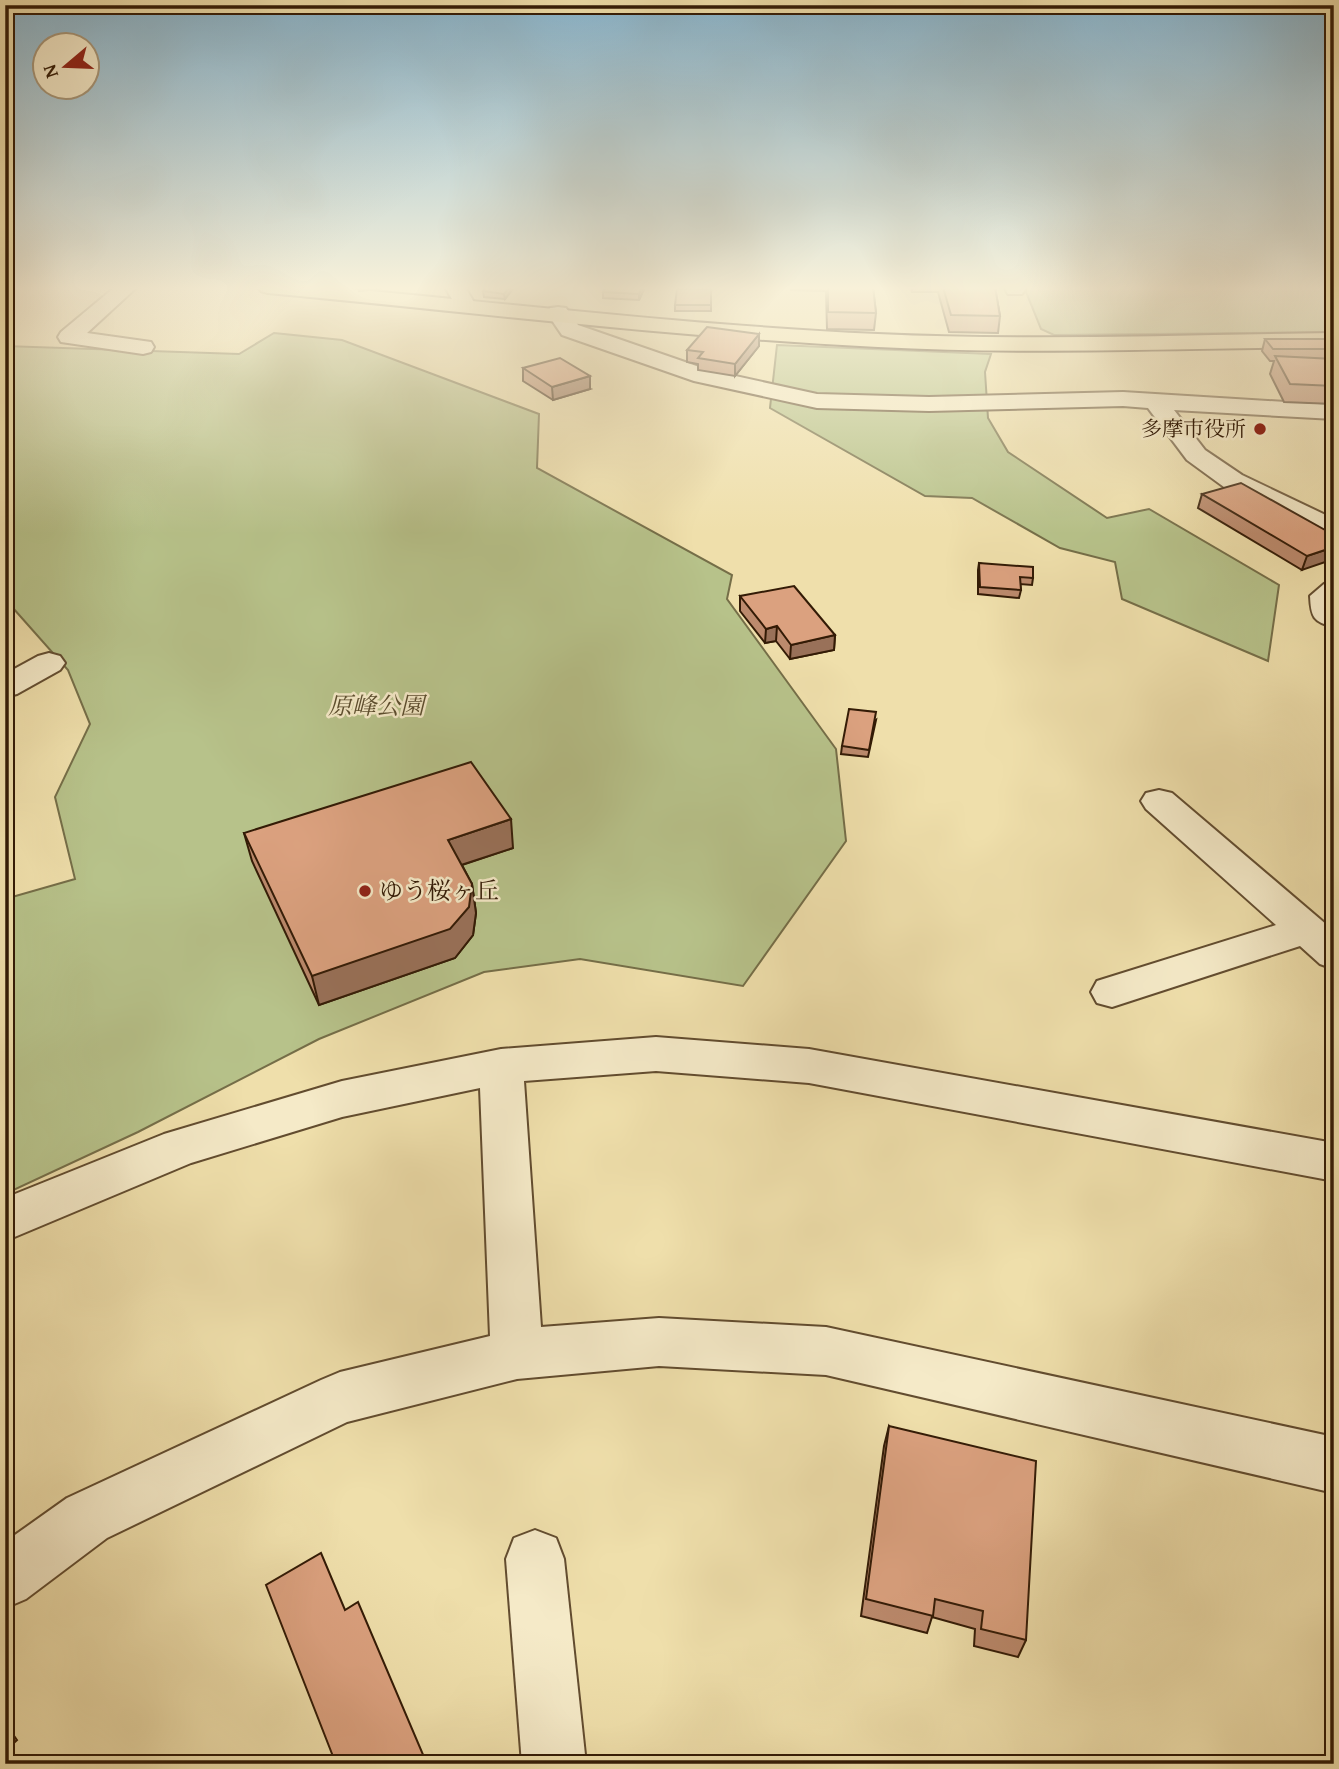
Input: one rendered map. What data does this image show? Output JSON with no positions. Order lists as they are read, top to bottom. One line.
{"parks":["原峰公園"],"places":["多摩市役所","ゆう桜ヶ丘"],"north":"left"}
